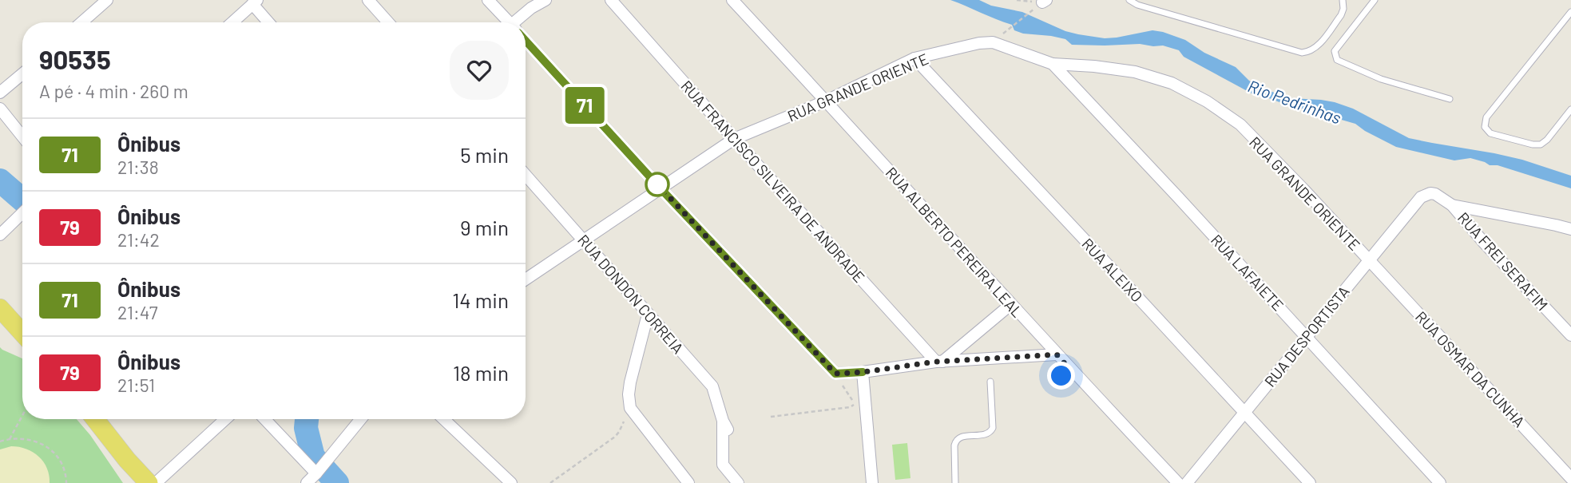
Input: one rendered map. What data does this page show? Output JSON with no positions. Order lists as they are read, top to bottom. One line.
{"streets":{"street":["RUA GRANDE ORIENTE","RUA FRANCISCO SILVEIRA DE ANDRADE","RUA ALBERTO PEREIRA LEAL","RUA FREI SERAFIM","RUA ALEIXO","RUA LAFAIETE","RUA DONDON CORREIA","RUA DESPORTISTA","RUA OSMAR DA CUNHA"]},"crossings":[["RUA GRANDE ORIENTE","RUA FRANCISCO SILVEIRA DE ANDRADE"],["RUA GRANDE ORIENTE","RUA ALBERTO PEREIRA LEAL"],["RUA GRANDE ORIENTE","RUA ALEIXO"],["RUA GRANDE ORIENTE","RUA LAFAIETE"],["RUA GRANDE ORIENTE","RUA DONDON CORREIA"],["RUA GRANDE ORIENTE","RUA DESPORTISTA"],["RUA GRANDE ORIENTE","RUA OSMAR DA CUNHA"],["RUA FREI SERAFIM","RUA DESPORTISTA"],["RUA ALEIXO","RUA DESPORTISTA"],["RUA LAFAIETE","RUA DESPORTISTA"],["RUA DESPORTISTA","RUA OSMAR DA CUNHA"]],"water":["Rio Pedrinhas"],"lines":["bus line 71"],"page":{"on_map":"71","heading":["90535","A pé · 4 min · 260 m"],"list":[{"mark":"71","name":"Ônibus","note":"21:38","value":"5 min"},{"mark":"79","name":"Ônibus","note":"21:42","value":"9 min"},{"mark":"71","name":"Ônibus","note":"21:47","value":"14 min"},{"mark":"79","name":"Ônibus","note":"21:51","value":"18 min"}]}}
